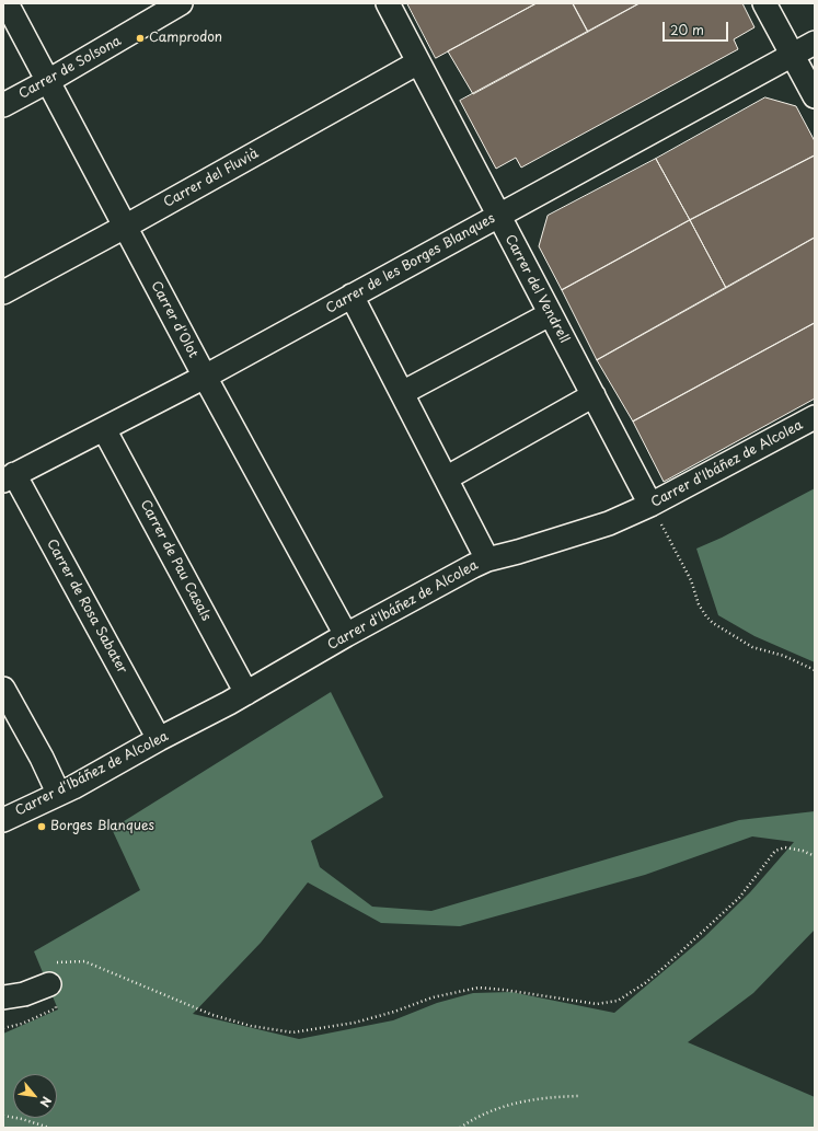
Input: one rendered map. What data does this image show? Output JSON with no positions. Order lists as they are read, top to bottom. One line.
{"streets":{"street":["Carrer de Solsona","Carrer del Fluvià","Carrer de les Borges Blanques","Carrer del Vendrell","Carrer d'Olot","Carrer d'Ibáñez de Alcolea","Carrer de Pau Casals","Carrer de Rosa Sabater"]},"crossings":[["Carrer de Solsona","Carrer d'Olot"],["Carrer del Fluvià","Carrer del Vendrell"],["Carrer del Fluvià","Carrer d'Olot"],["Carrer de les Borges Blanques","Carrer del Vendrell"],["Carrer de les Borges Blanques","Carrer d'Olot"],["Carrer de les Borges Blanques","Carrer de Pau Casals"],["Carrer de les Borges Blanques","Carrer de Rosa Sabater"],["Carrer del Vendrell","Carrer d'Ibáñez de Alcolea"],["Carrer d'Olot","Carrer d'Ibáñez de Alcolea"],["Carrer d'Ibáñez de Alcolea","Carrer de Pau Casals"],["Carrer d'Ibáñez de Alcolea","Carrer de Rosa Sabater"]],"places":["Camprodon","Borges Blanques"],"scale_bar":"20 m","north":"bottom right"}
